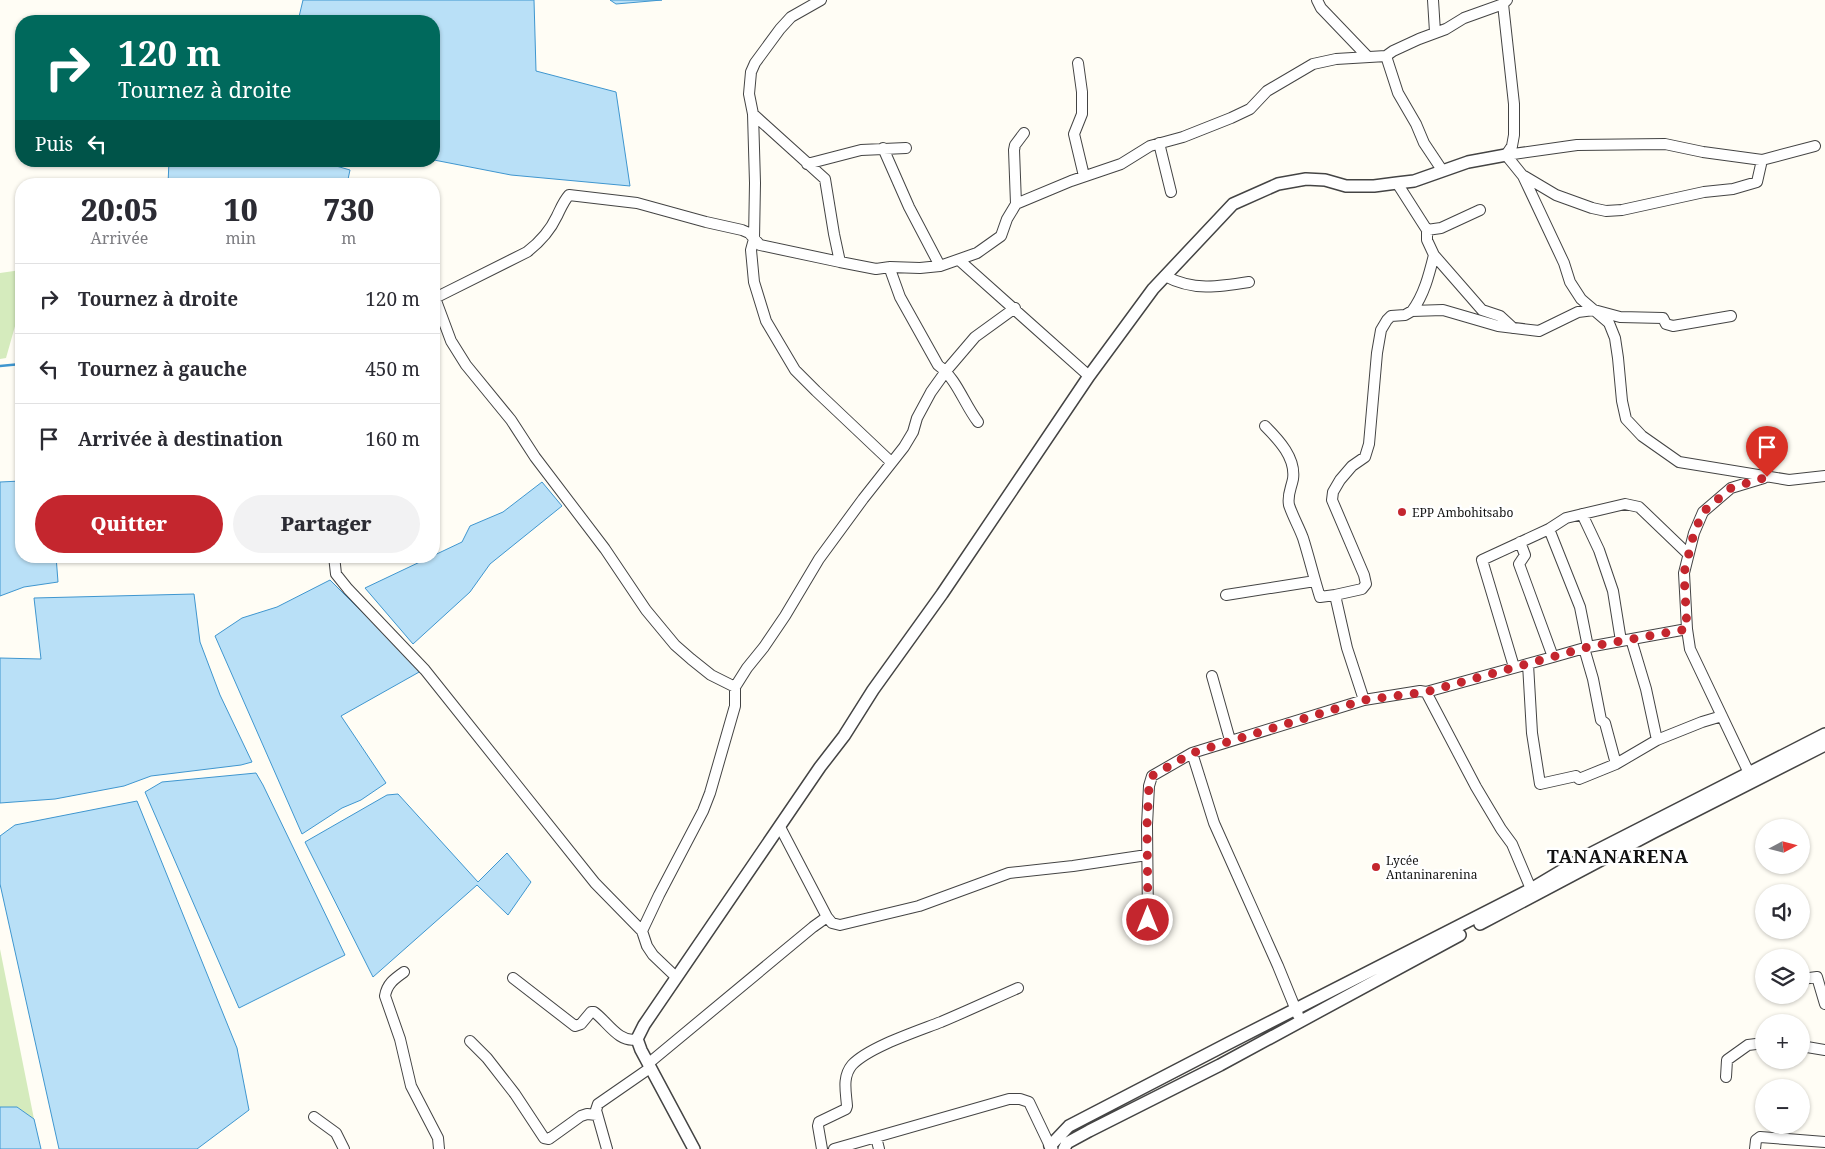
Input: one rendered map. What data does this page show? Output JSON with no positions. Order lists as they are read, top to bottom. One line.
{"districts":["TANANARENA"],"places":["EPP Ambohitsabo","Lycée Antaninarenina"],"north":"right","page":{"turn":["120 m","Tournez à droite"],"then":"Puis","eta":["20:05","Arrivée","10","min","730","m"],"list":[{"name":"Tournez à droite","value":"120 m"},{"name":"Tournez à gauche","value":"450 m"},{"name":"Arrivée à destination","value":"160 m"}],"buttons":["Quitter","Partager"],"map_buttons":["+","−"]}}
